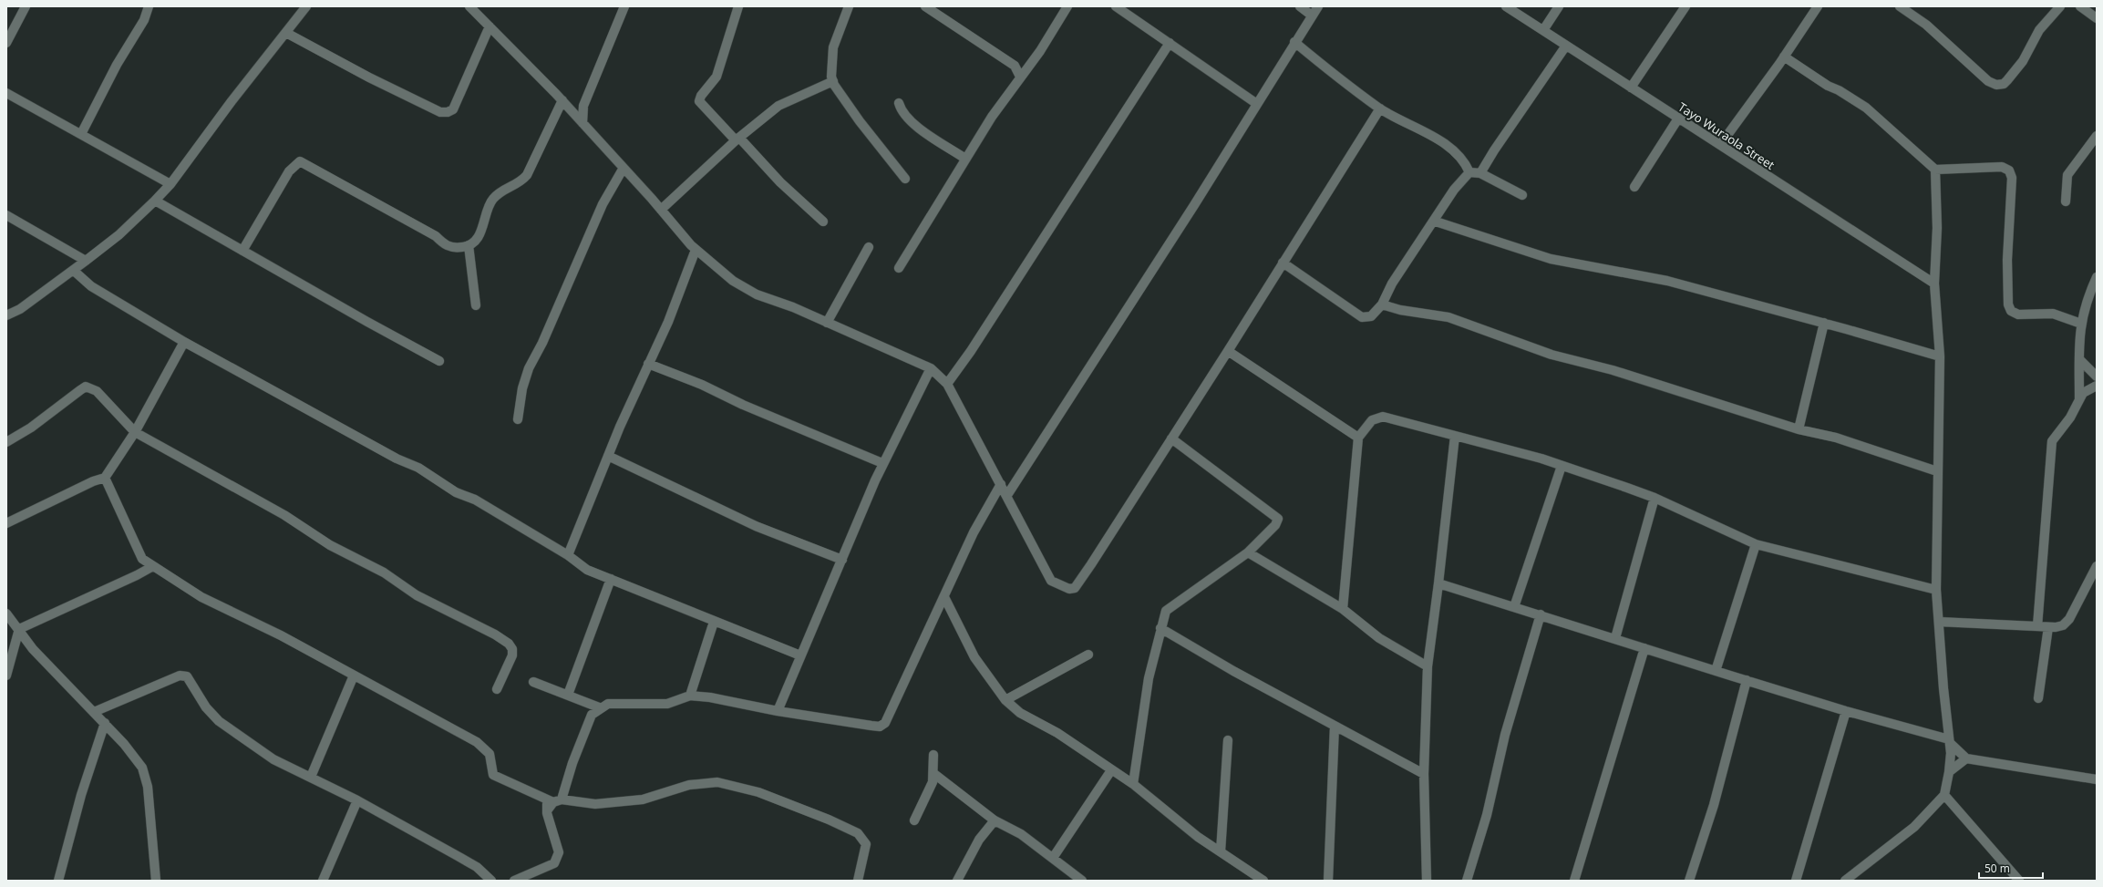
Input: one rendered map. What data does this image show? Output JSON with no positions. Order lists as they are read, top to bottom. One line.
{"streets":{"street":["Tayo Wuraola Street"]},"scale_bar":"50 m"}
